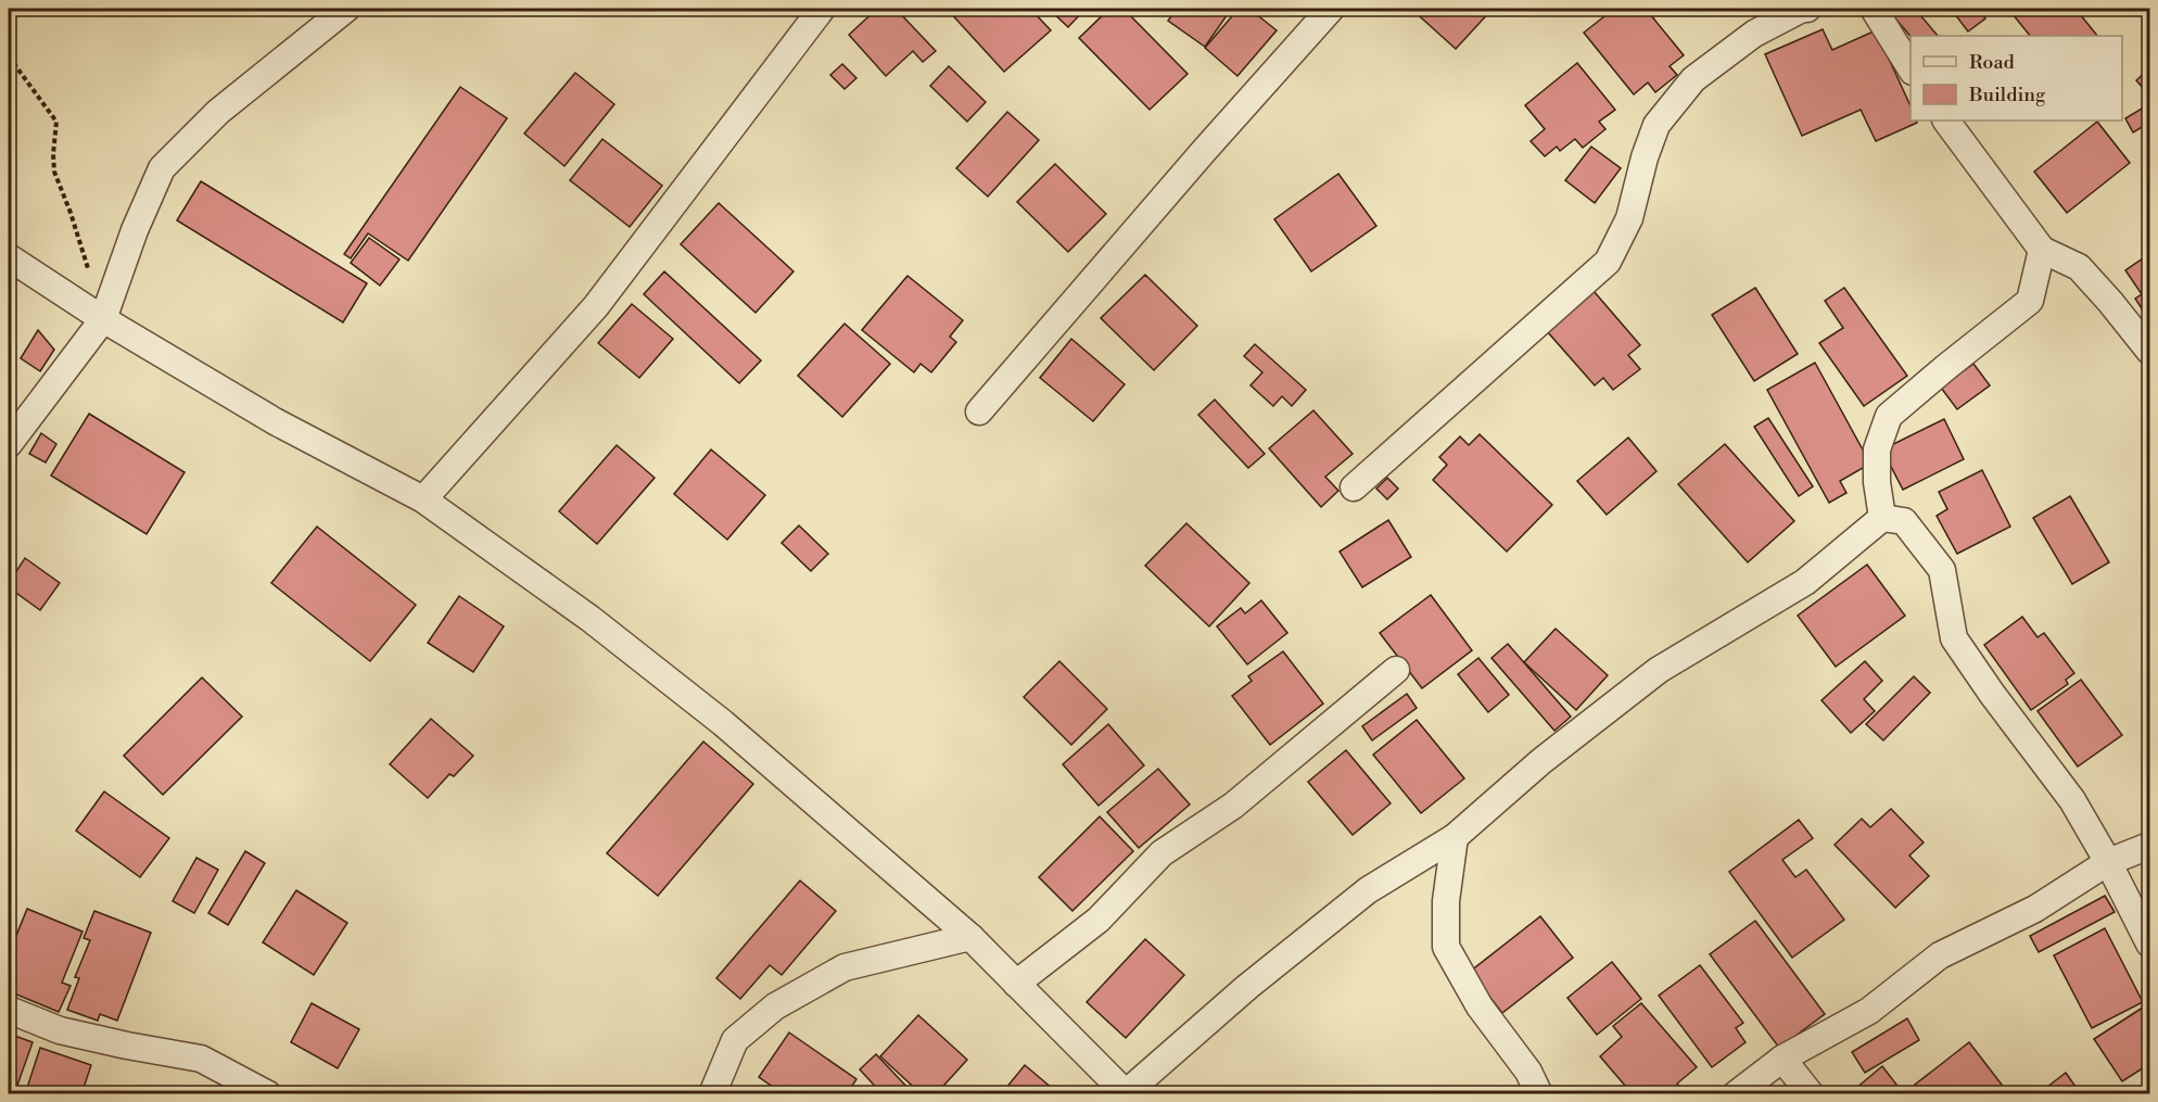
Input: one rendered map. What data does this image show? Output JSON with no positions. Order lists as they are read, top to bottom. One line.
{"legend":["Road","Building"]}
